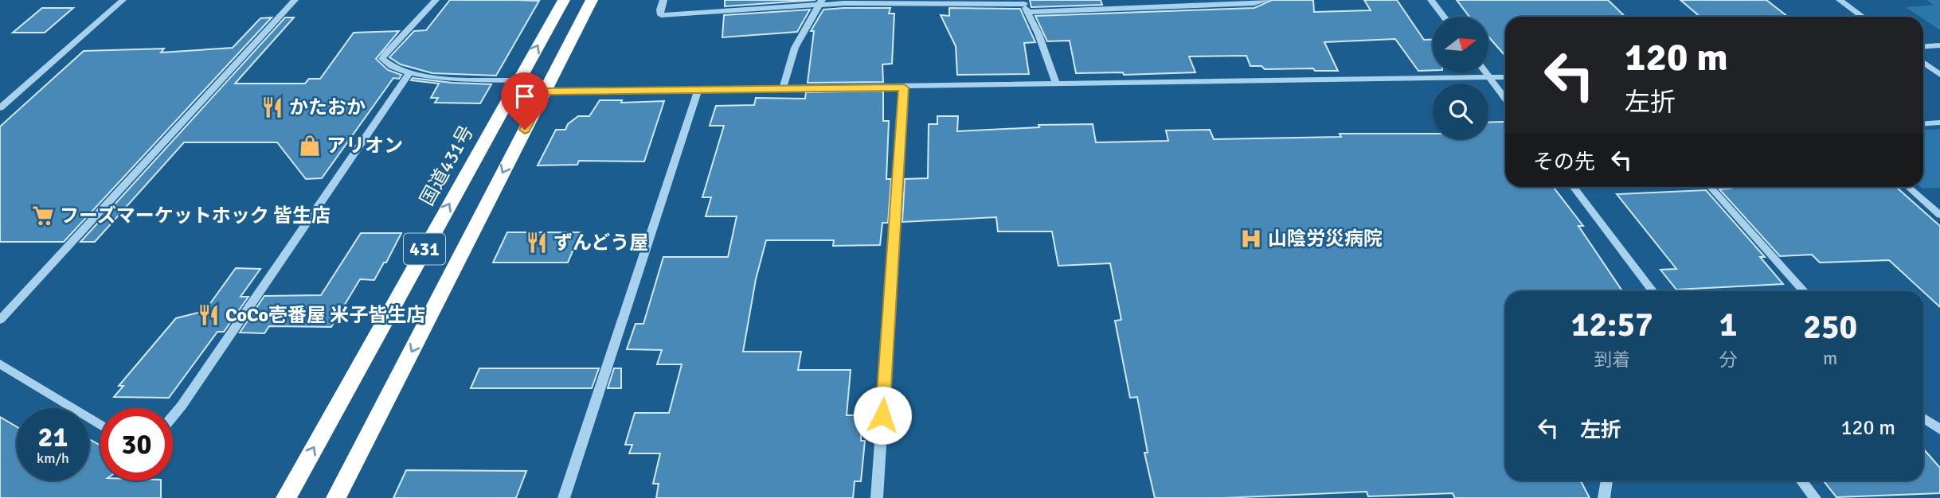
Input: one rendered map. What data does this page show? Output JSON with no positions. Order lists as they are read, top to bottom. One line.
{"streets":{"highway":["国道431号","431"]},"places":{"restaurant":["かたおか","ずんどう屋","CoCo壱番屋 米子皆生店"],"shop":["アリオン"],"supermarket":["フーズマーケットホック 皆生店"],"hospital":["山陰労災病院"]},"north":"right","page":{"turn":["120 m","左折"],"then":"その先","eta":["12:57","到着","1","分","250","m"],"list":[{"name":"左折","value":"120 m"}],"speed":"21 km/h","limit":"30"}}
